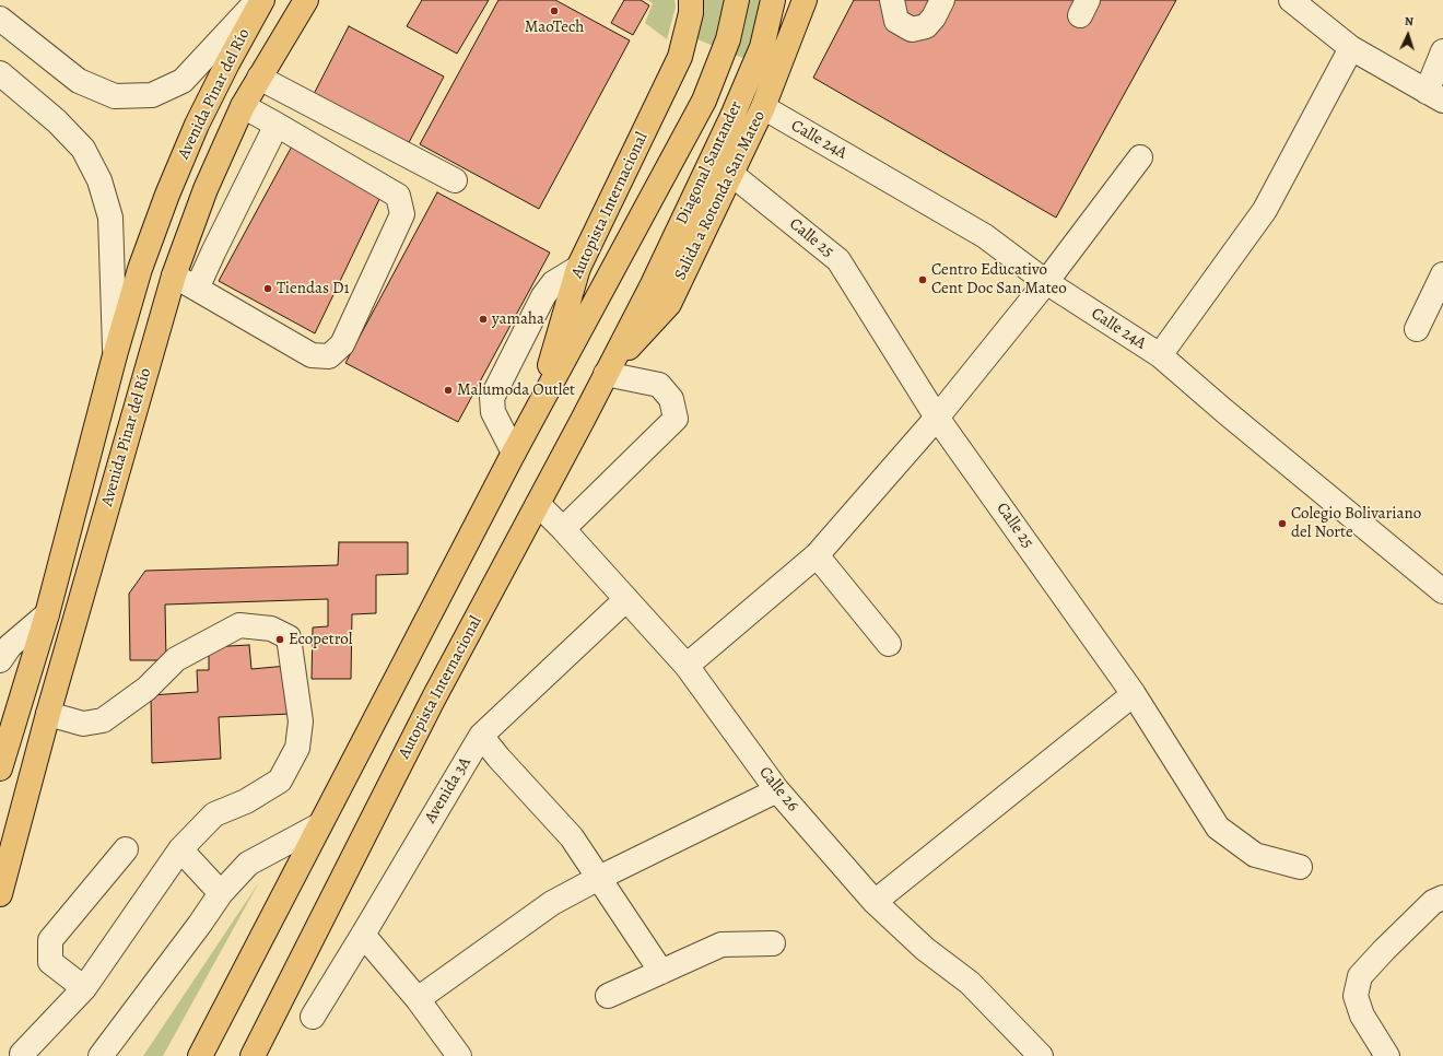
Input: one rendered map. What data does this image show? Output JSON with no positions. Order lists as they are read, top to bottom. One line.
{"streets":{"main road":["Avenida Pinar del Río","Diagonal Santander","Salida a Rotonda San Mateo","Autopista Internacional"],"street":["Calle 24A","Calle 25","Calle 26","Avenida 3A"]},"crossings":[["Calle 24A","Salida a Rotonda San Mateo"],["Diagonal Santander","Autopista Internacional"],["Salida a Rotonda San Mateo","Autopista Internacional"],["Salida a Rotonda San Mateo","Calle 25"],["Autopista Internacional","Calle 26"],["Calle 26","Avenida 3A"]],"places":["MaoTech","Centro Educativo Cent Doc San Mateo","Tiendas D1","yamaha","Malumoda Outlet","Colegio Bolivariano del Norte","Ecopetrol"],"north":"top"}
